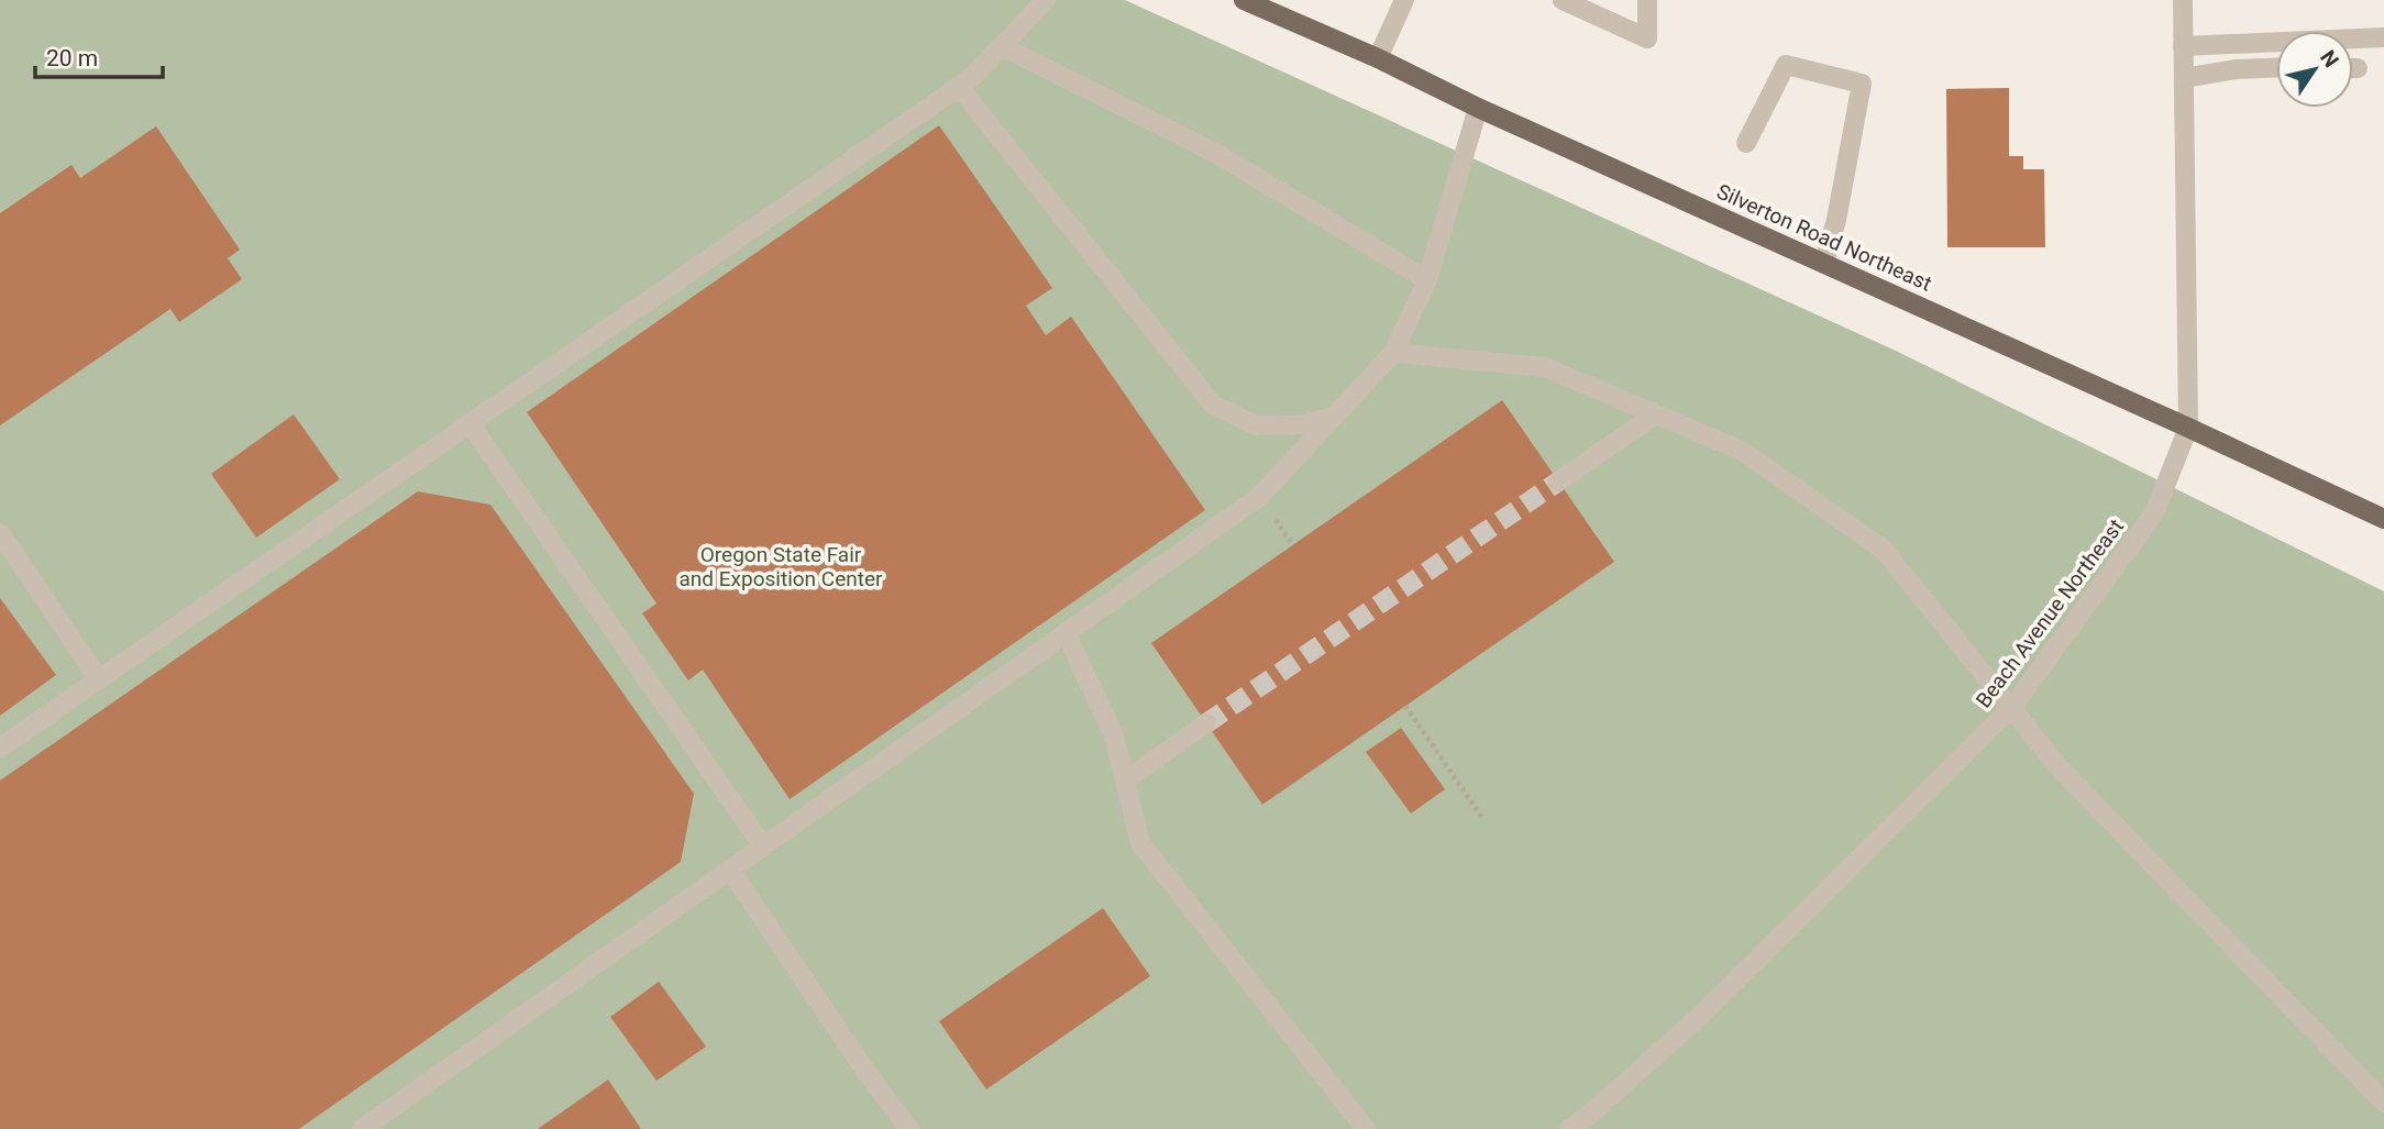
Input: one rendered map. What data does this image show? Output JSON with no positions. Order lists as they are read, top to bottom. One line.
{"streets":{"main road":["Silverton Road Northeast"],"street":["Beach Avenue Northeast"]},"crossings":[["Silverton Road Northeast","Beach Avenue Northeast"]],"parks":["Oregon State Fair and Exposition Center"],"scale_bar":"20 m","north":"top right"}
